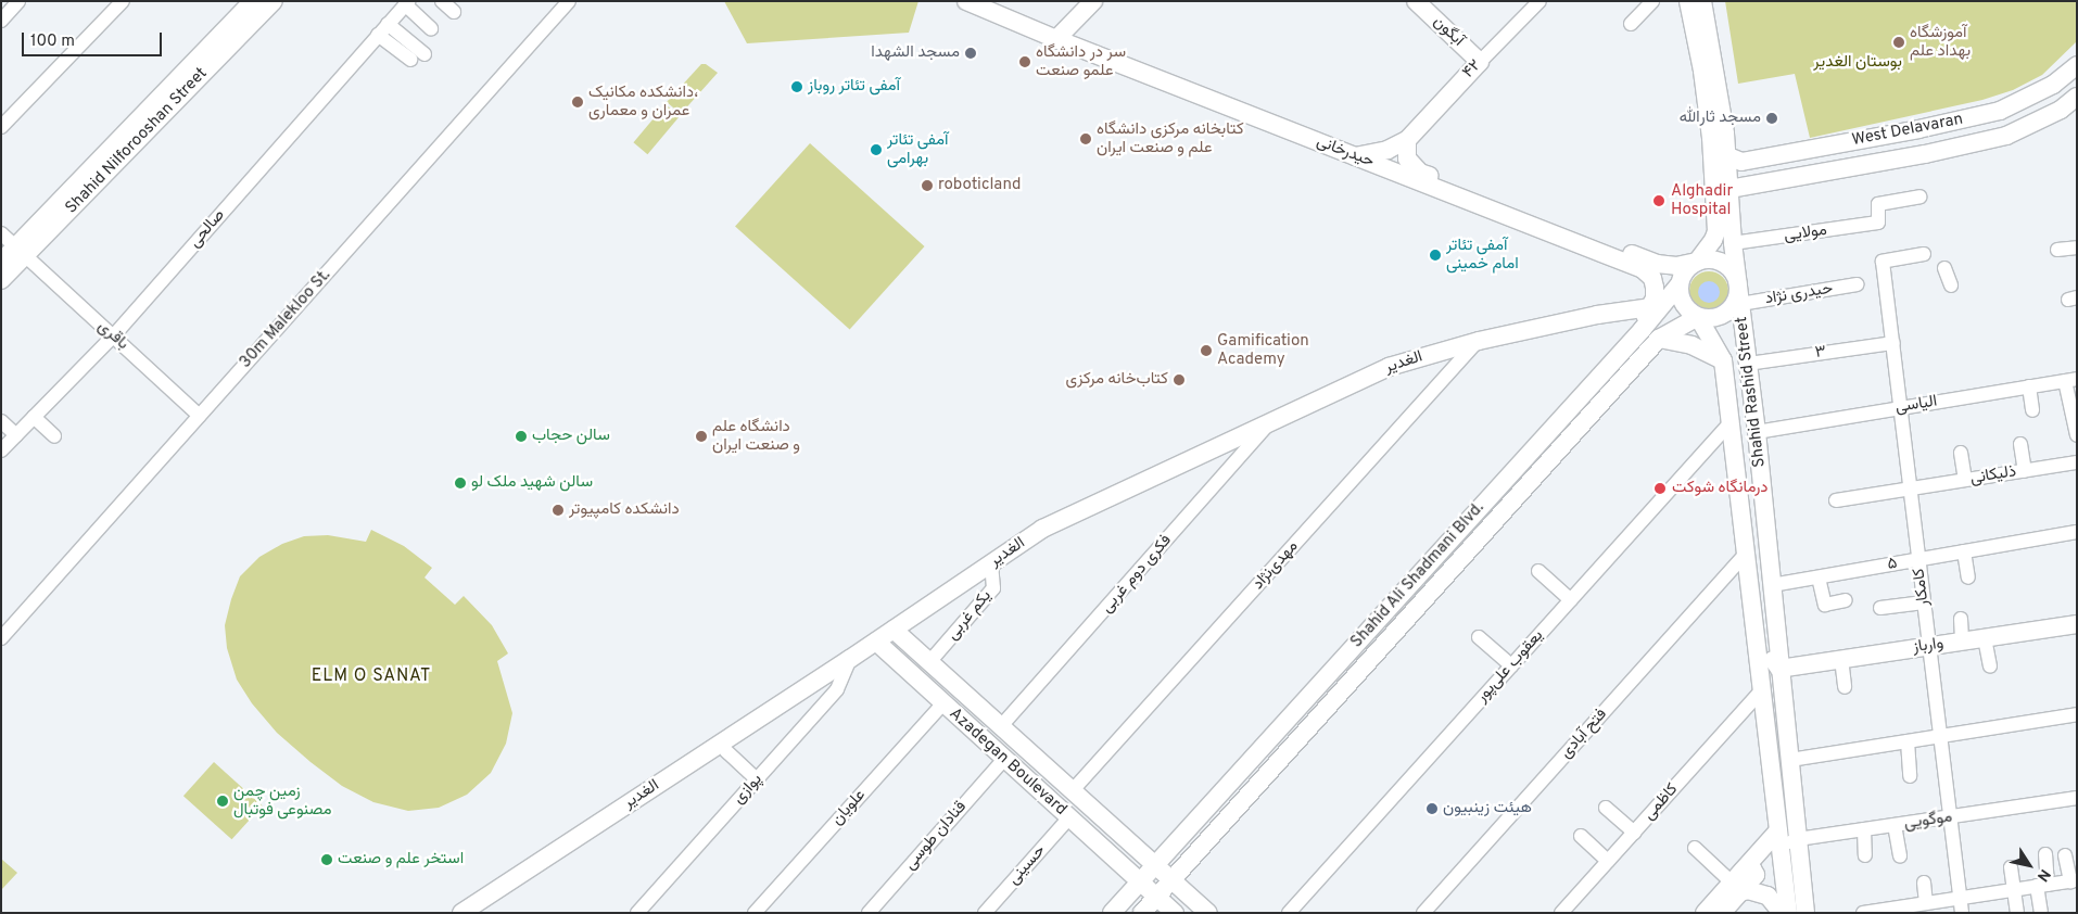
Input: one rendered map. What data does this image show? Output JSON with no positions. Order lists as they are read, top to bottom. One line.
{"streets":{"main road":["آبگون","۴۲","West Delavaran","Shahid Nilforooshan Street","حیدرخانی","الغدیر","Shahid Rashid Street","Shahid Ali Shadmani Blvd.","وارباز","Azadegan Boulevard"],"street":["صالحی","مولایی","حیدری نژاد","30m Malekloo St.","باقری","۳","الیاسی","ذلیکانی","۵","مهدی‌نژاد","فکری دوم غربی","کامکار","یکم غربی","یعقوب علی‌پور","فتح آبادی","پوازی","کاظمی","علویان","موگویی","قنادان طوسی","حسینی"]},"crossings":[["آبگون","۴۲"],["West Delavaran","Shahid Rashid Street"],["Shahid Nilforooshan Street","باقری"],["حیدرخانی","الغدیر"],["حیدرخانی","Shahid Ali Shadmani Blvd."],["صالحی","باقری"],["مولایی","Shahid Rashid Street"],["حیدری نژاد","Shahid Rashid Street"],["30m Malekloo St.","باقری"],["۳","Shahid Rashid Street"],["۳","کامکار"],["الغدیر","مهدی‌نژاد"],["الغدیر","فکری دوم غربی"],["الغدیر","Shahid Ali Shadmani Blvd."],["الغدیر","یکم غربی"],["الغدیر","Azadegan Boulevard"],["الغدیر","پوازی"],["Shahid Rashid Street","الیاسی"],["Shahid Rashid Street","۵"],["Shahid Rashid Street","Shahid Ali Shadmani Blvd."],["Shahid Rashid Street","وارباز"],["Shahid Rashid Street","یعقوب علی‌پور"],["Shahid Rashid Street","فتح آبادی"],["Shahid Rashid Street","کاظمی"],["Shahid Rashid Street","موگویی"],["الیاسی","کامکار"],["ذلیکانی","کامکار"],["۵","کامکار"],["مهدی‌نژاد","Azadegan Boulevard"],["فکری دوم غربی","Azadegan Boulevard"],["Shahid Ali Shadmani Blvd.","Azadegan Boulevard"],["کامکار","وارباز"],["کامکار","موگویی"],["یکم غربی","Azadegan Boulevard"],["Azadegan Boulevard","علویان"],["Azadegan Boulevard","قنادان طوسی"],["Azadegan Boulevard","حسینی"]],"districts":["ELM O SANAT"],"parks":["بوستان الغدیر"],"places":["آموزشگاه بهداد علم","مسجد الشهدا","سر در دانشگاه علمو صنعت","آمفی تئاتر روباز","دانشکده مکانیک، عمران و معماری","مسجد ثارالله","کتابخانه مرکزی دانشگاه علم و صنعت ایران","آمفی تئاتر بهرامی","roboticland","Alghadir Hospital","آمفی تئاتر امام خمینی","Gamification Academy","کتاب‌خانه مرکزی","سالن حجاب","دانشگاه علم و صنعت ایران","سالن شهید ملک لو","درمانگاه شوکت","دانشکده کامپیوتر","زمین چمن مصنوعی فوتبال","هیئت زینبیون","استخر علم و صنعت"],"scale_bar":"100 m","north":"bottom right"}
